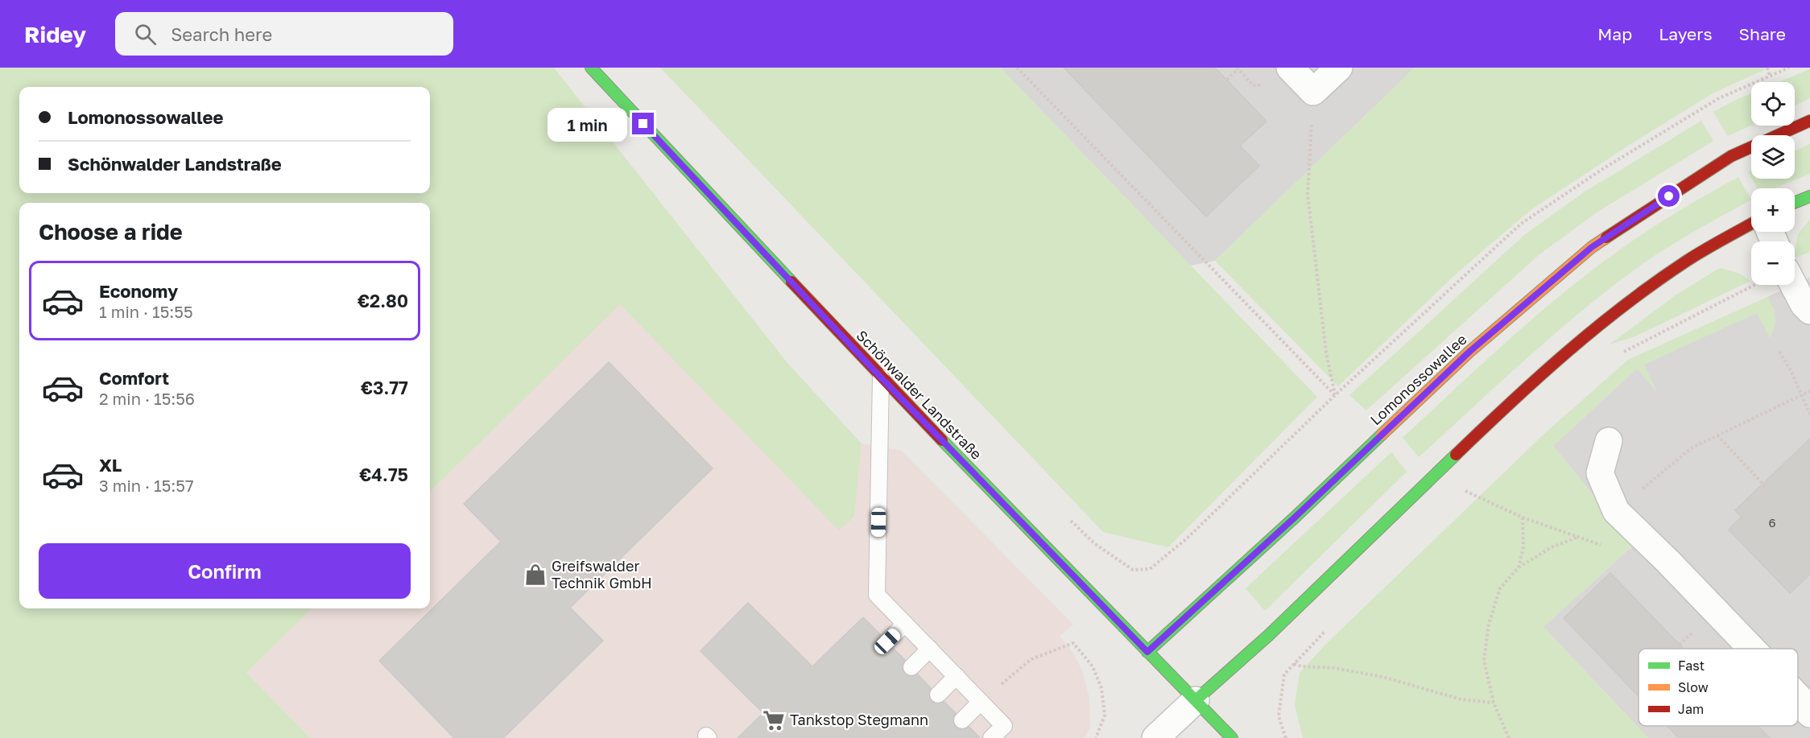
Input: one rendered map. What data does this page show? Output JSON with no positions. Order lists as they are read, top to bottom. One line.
{"streets":{"street":["Lomonossowallee","Schönwalder Landstraße"]},"crossings":[["Lomonossowallee","Schönwalder Landstraße"]],"places":{"shop":["Greifswalder Technik GmbH"],"supermarket":["Tankstop Stegmann"]},"house_numbers":["6"],"legend":["Fast","Slow","Jam"],"page":{"header":"Ridey","search":"Search here","nav":["Map","Layers","Share"],"map_buttons":["+","−"],"banner":["Lomonossowallee","Schönwalder Landstraße"],"bubble":"1 min","heading":"Choose a ride","list":[{"name":"Economy","note":"1 min · 15:55","value":"€2.80"},{"name":"Comfort","note":"2 min · 15:56","value":"€3.77"},{"name":"XL","note":"3 min · 15:57","value":"€4.75"}],"buttons":"Confirm"}}
